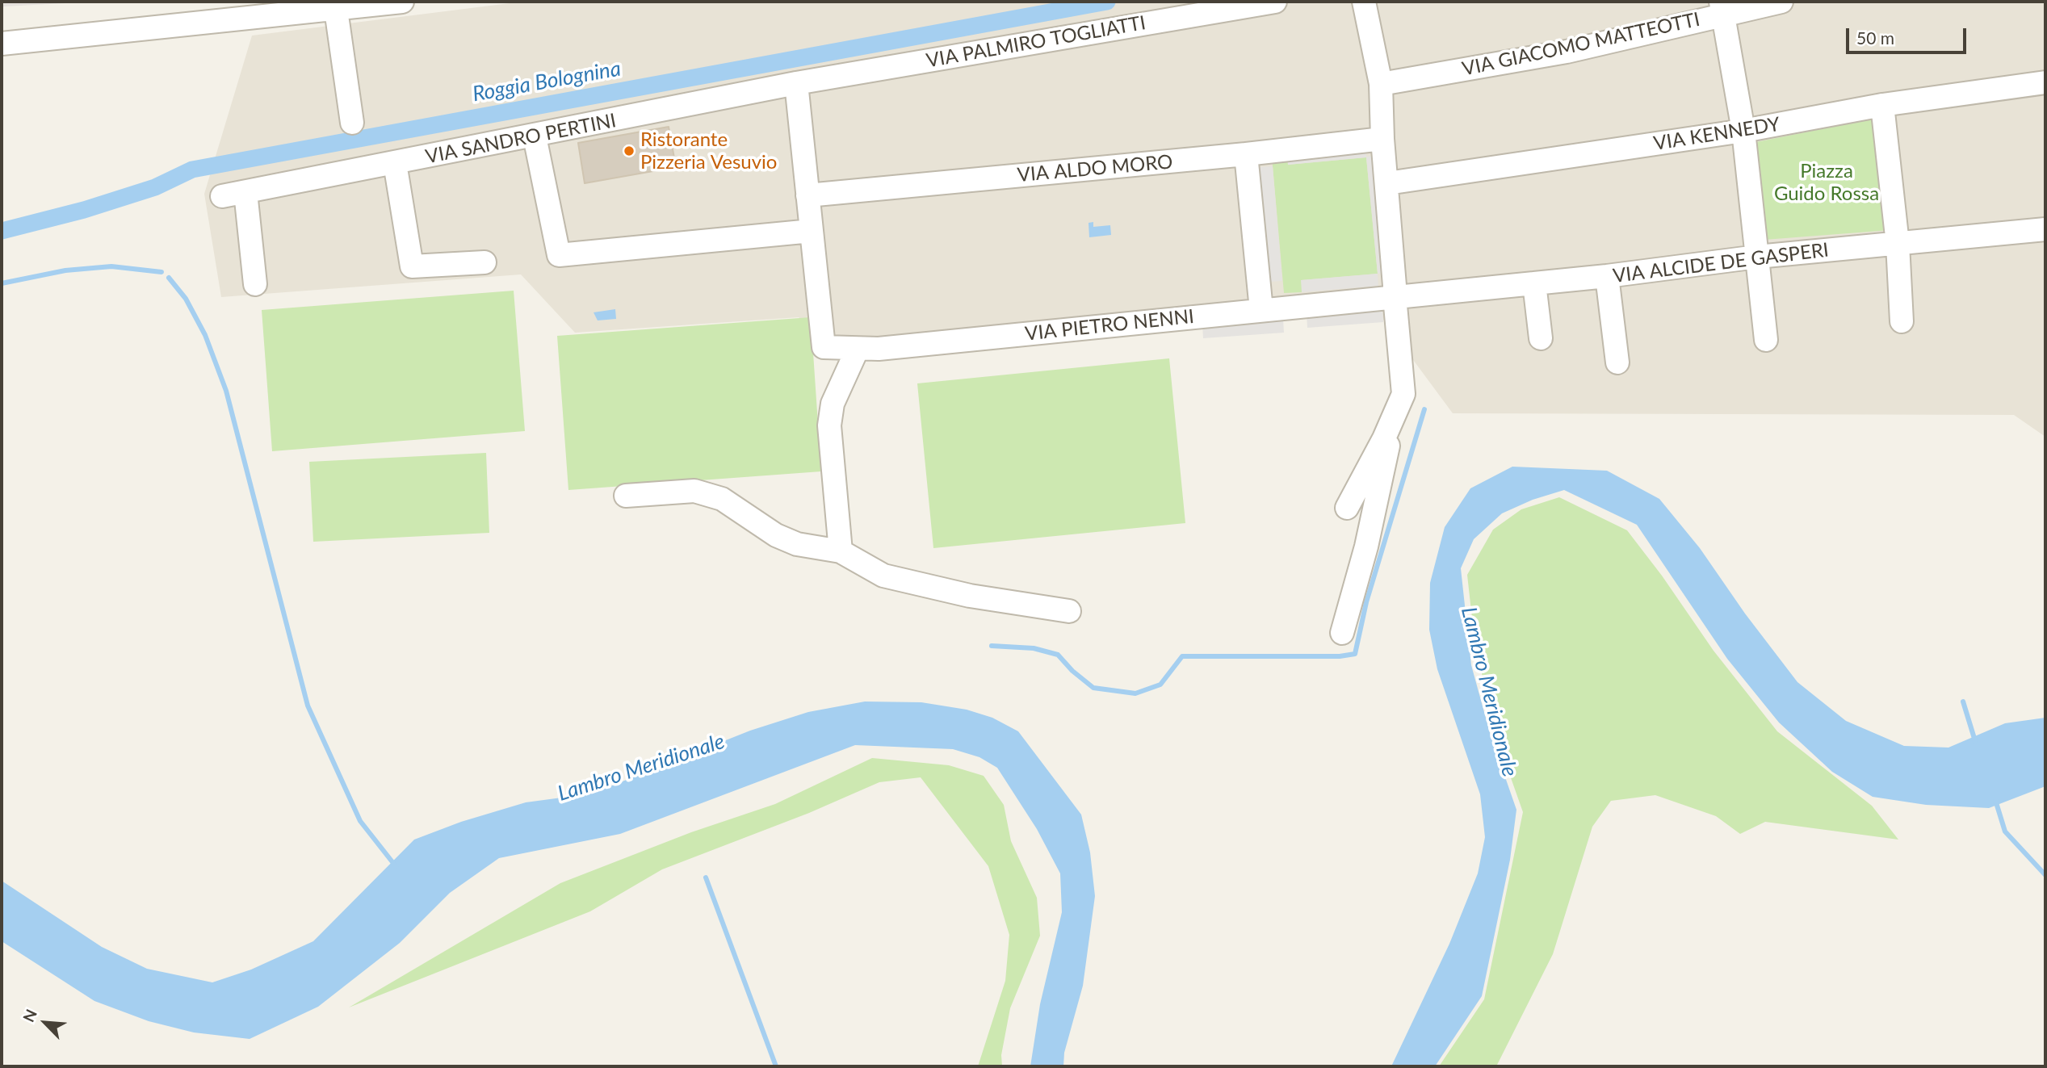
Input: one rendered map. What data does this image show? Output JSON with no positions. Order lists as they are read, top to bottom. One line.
{"streets":{"street":["VIA PALMIRO TOGLIATTI","VIA GIACOMO MATTEOTTI","VIA KENNEDY","VIA SANDRO PERTINI","VIA ALDO MORO","VIA ALCIDE DE GASPERI","VIA PIETRO NENNI"]},"crossings":[["VIA PALMIRO TOGLIATTI","VIA SANDRO PERTINI"],["VIA ALCIDE DE GASPERI","VIA PIETRO NENNI"]],"water":["Roggia Bolognina","Lambro Meridionale"],"parks":["Piazza Guido Rossa"],"places":["Ristorante Pizzeria Vesuvio"],"scale_bar":"50 m","north":"top left"}
